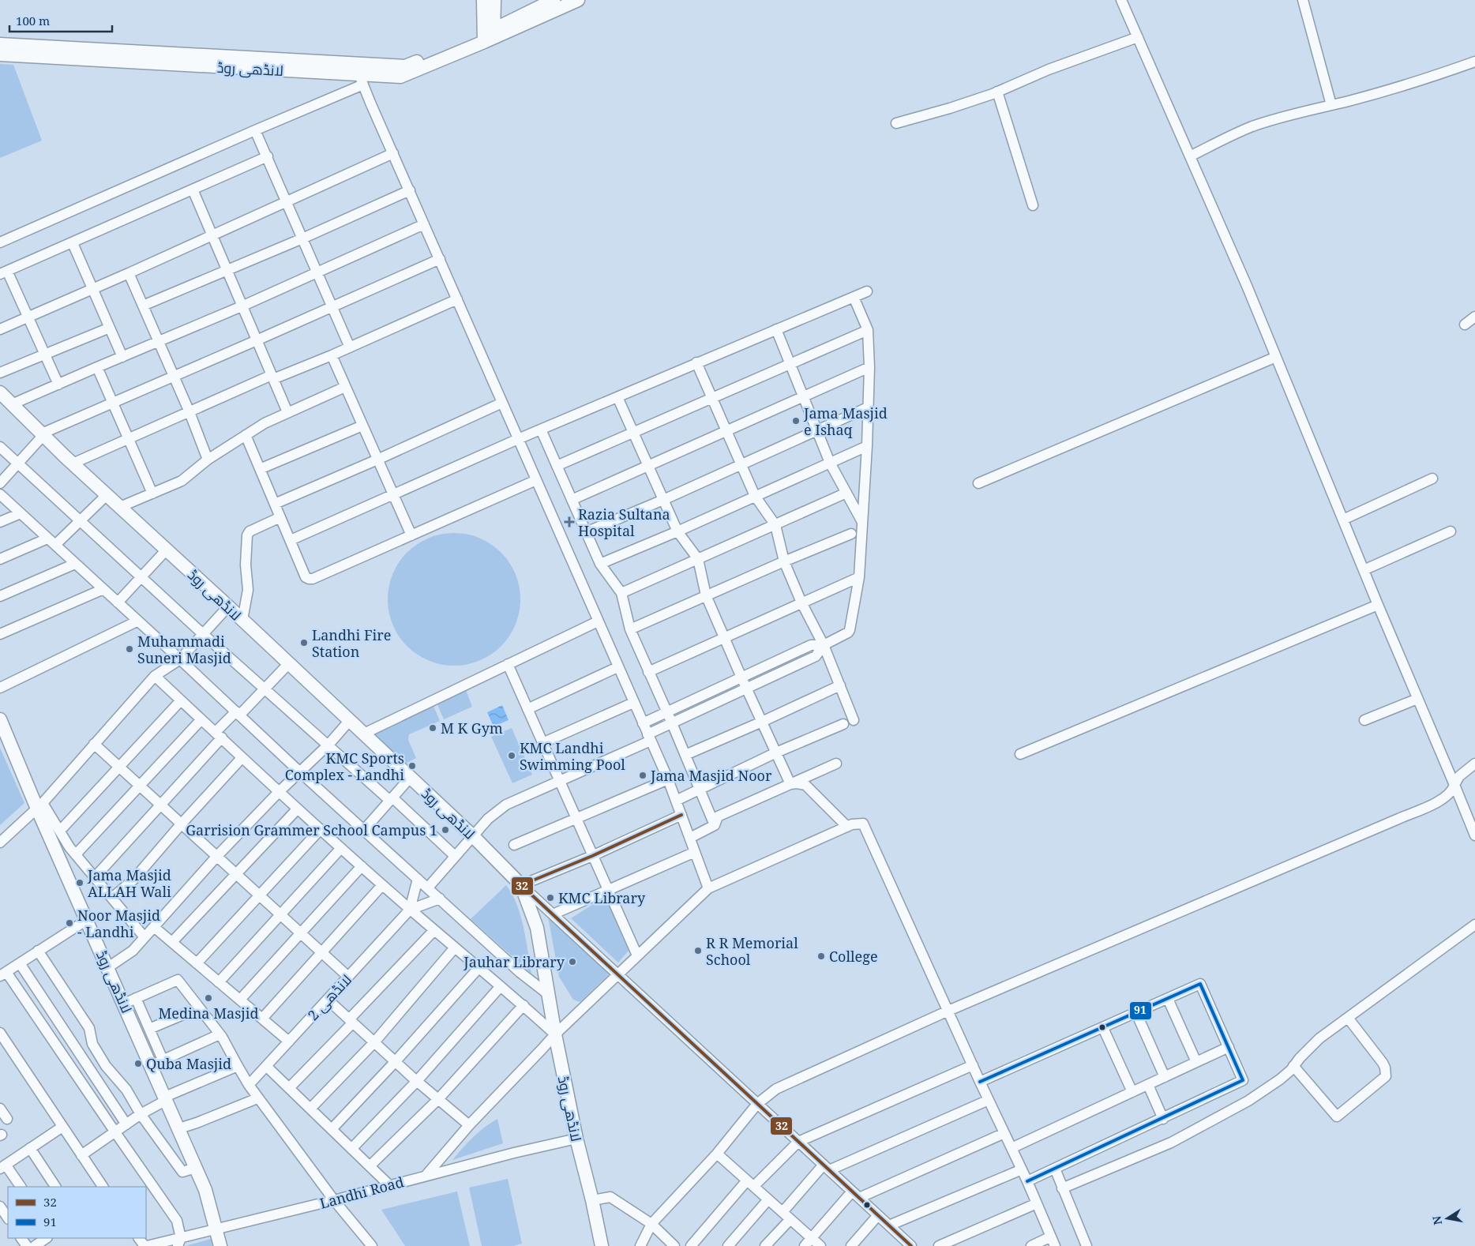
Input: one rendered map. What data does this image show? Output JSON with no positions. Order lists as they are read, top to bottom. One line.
{"streets":{"main road":["لانڈھی روڈ"],"street":["لانڈھی 2","Landhi Road"]},"crossings":[["لانڈھی روڈ","Landhi Road"]],"places":{"other":["Jama Masjid e Ishaq","Landhi Fire Station","Muhammadi Suneri Masjid","M K Gym","KMC Landhi Swimming Pool","KMC Sports Complex - Landhi","Jama Masjid Noor","Garrision Grammer School Campus 1","Jama Masjid ALLAH Wali","KMC Library","Noor Masjid - Landhi","R R Memorial School","College","Jauhar Library","Medina Masjid","Quba Masjid"],"health":["Razia Sultana Hospital"]},"lines":["transit line 32","transit line 91"],"legend":["32","91"],"scale_bar":"100 m","north":"left"}
